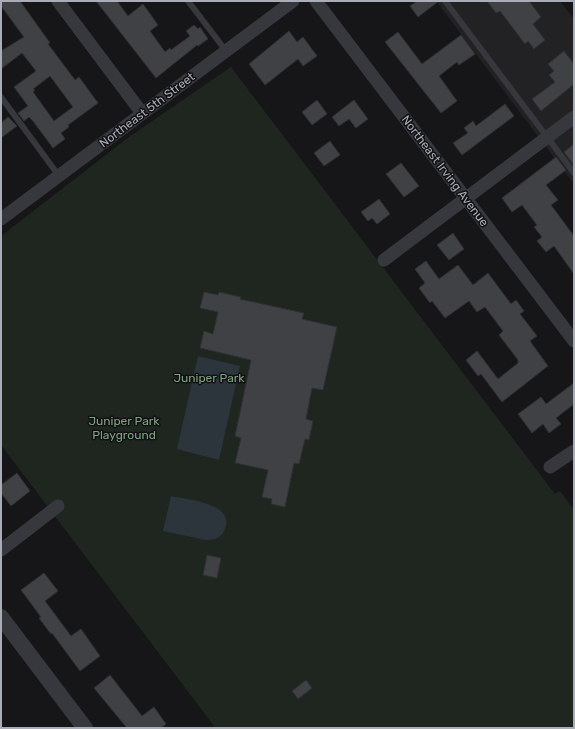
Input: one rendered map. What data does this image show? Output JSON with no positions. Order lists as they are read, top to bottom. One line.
{"streets":{"street":["Northeast 5th Street","Northeast Irving Avenue"]},"parks":["Juniper Park","Juniper Park Playground"]}
